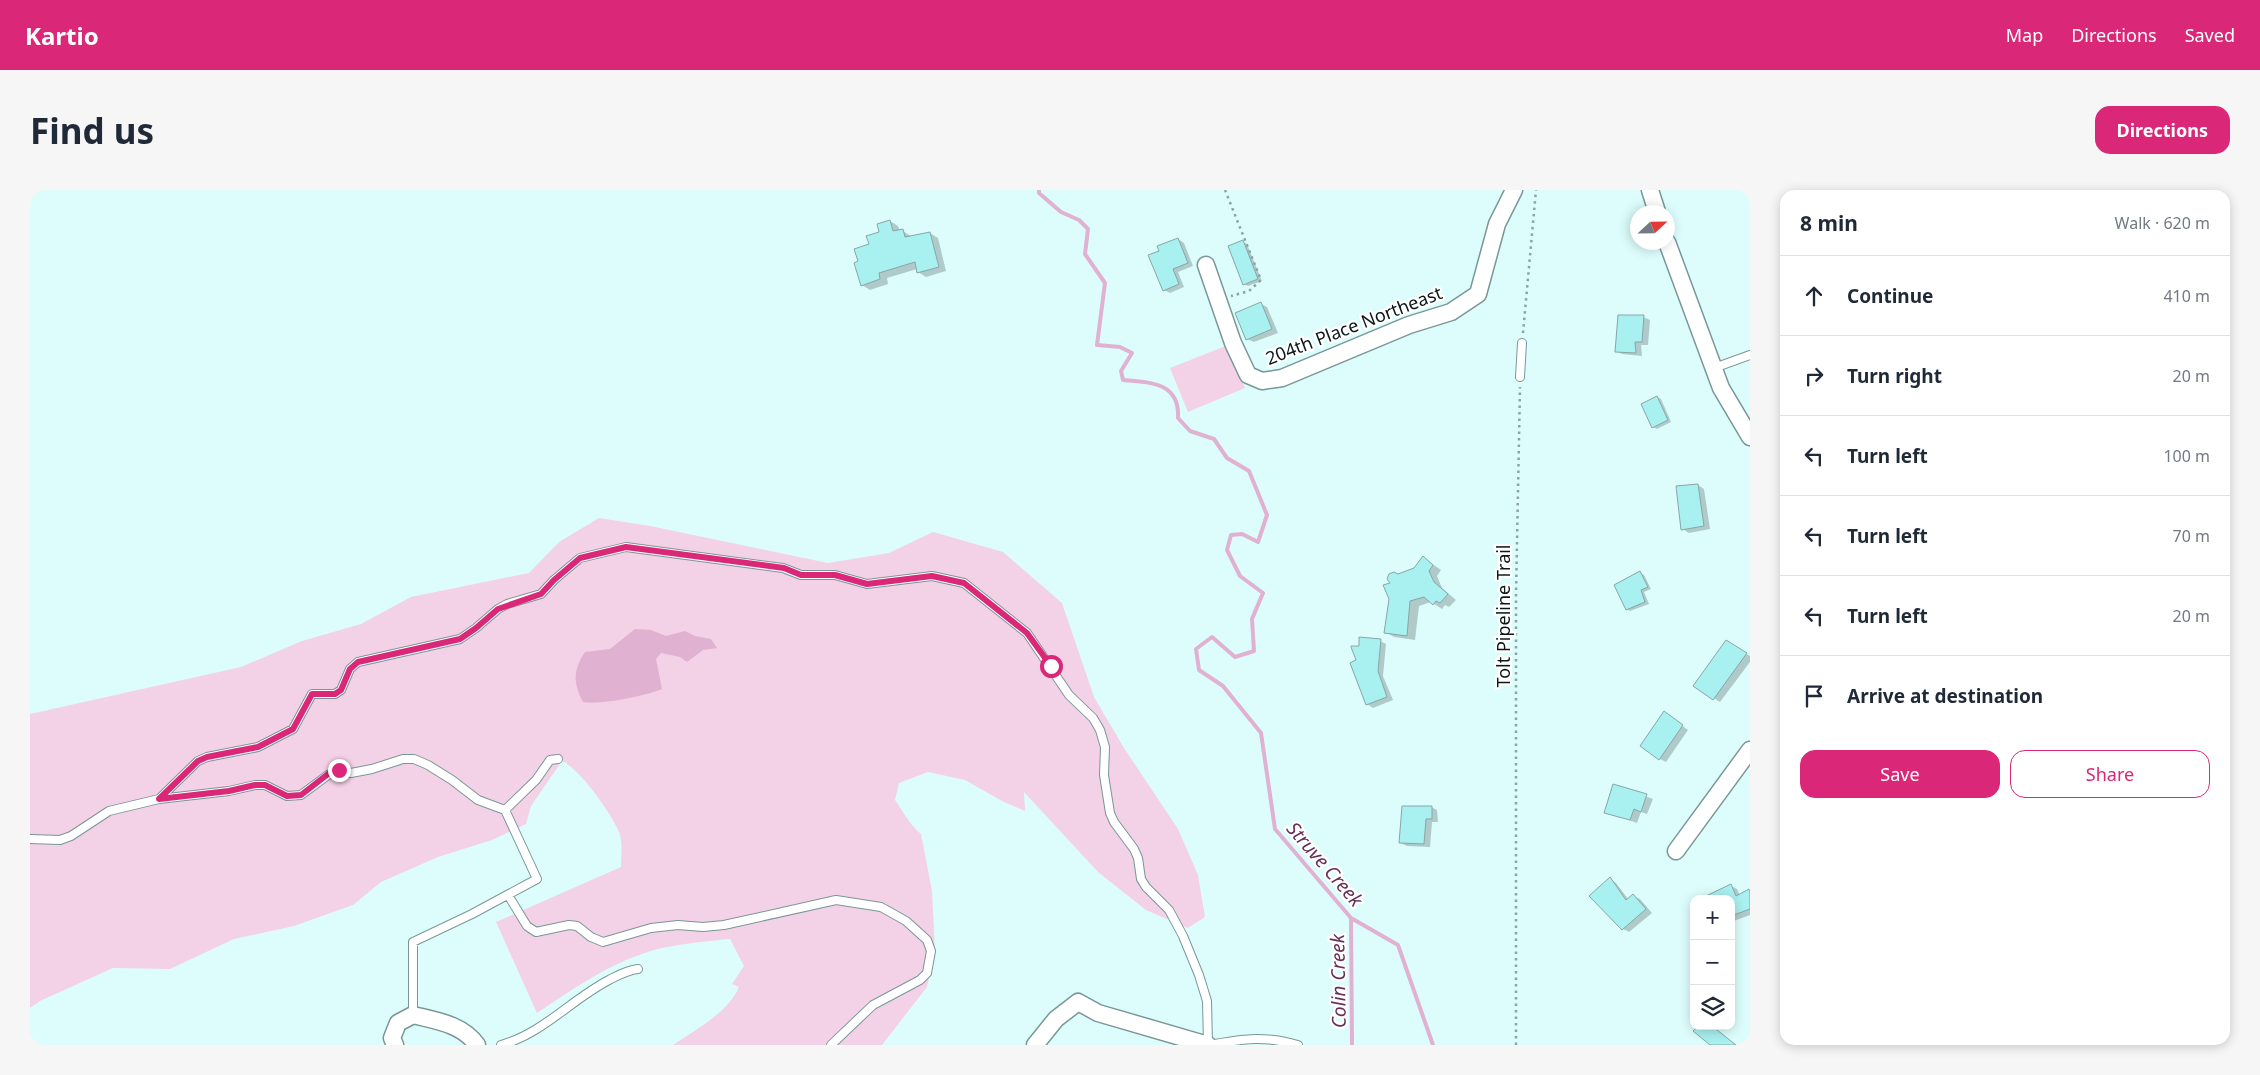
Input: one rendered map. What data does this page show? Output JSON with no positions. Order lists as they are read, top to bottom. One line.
{"streets":{"street":["204th Place Northeast"],"path":["Tolt Pipeline Trail"]},"water":["Struve Creek","Colin Creek"],"north":"right","page":{"header":"Kartio","nav":["Map","Directions","Saved"],"buttons":["Directions",["Save","Share"]],"title":"Find us","heading":["8 min","Walk · 620 m"],"list":[["Continue","410 m"],["Turn right","20 m"],["Turn left","100 m"],["Turn left","70 m"],["Turn left","20 m"],"Arrive at destination"],"map_buttons":["+","−"]}}
